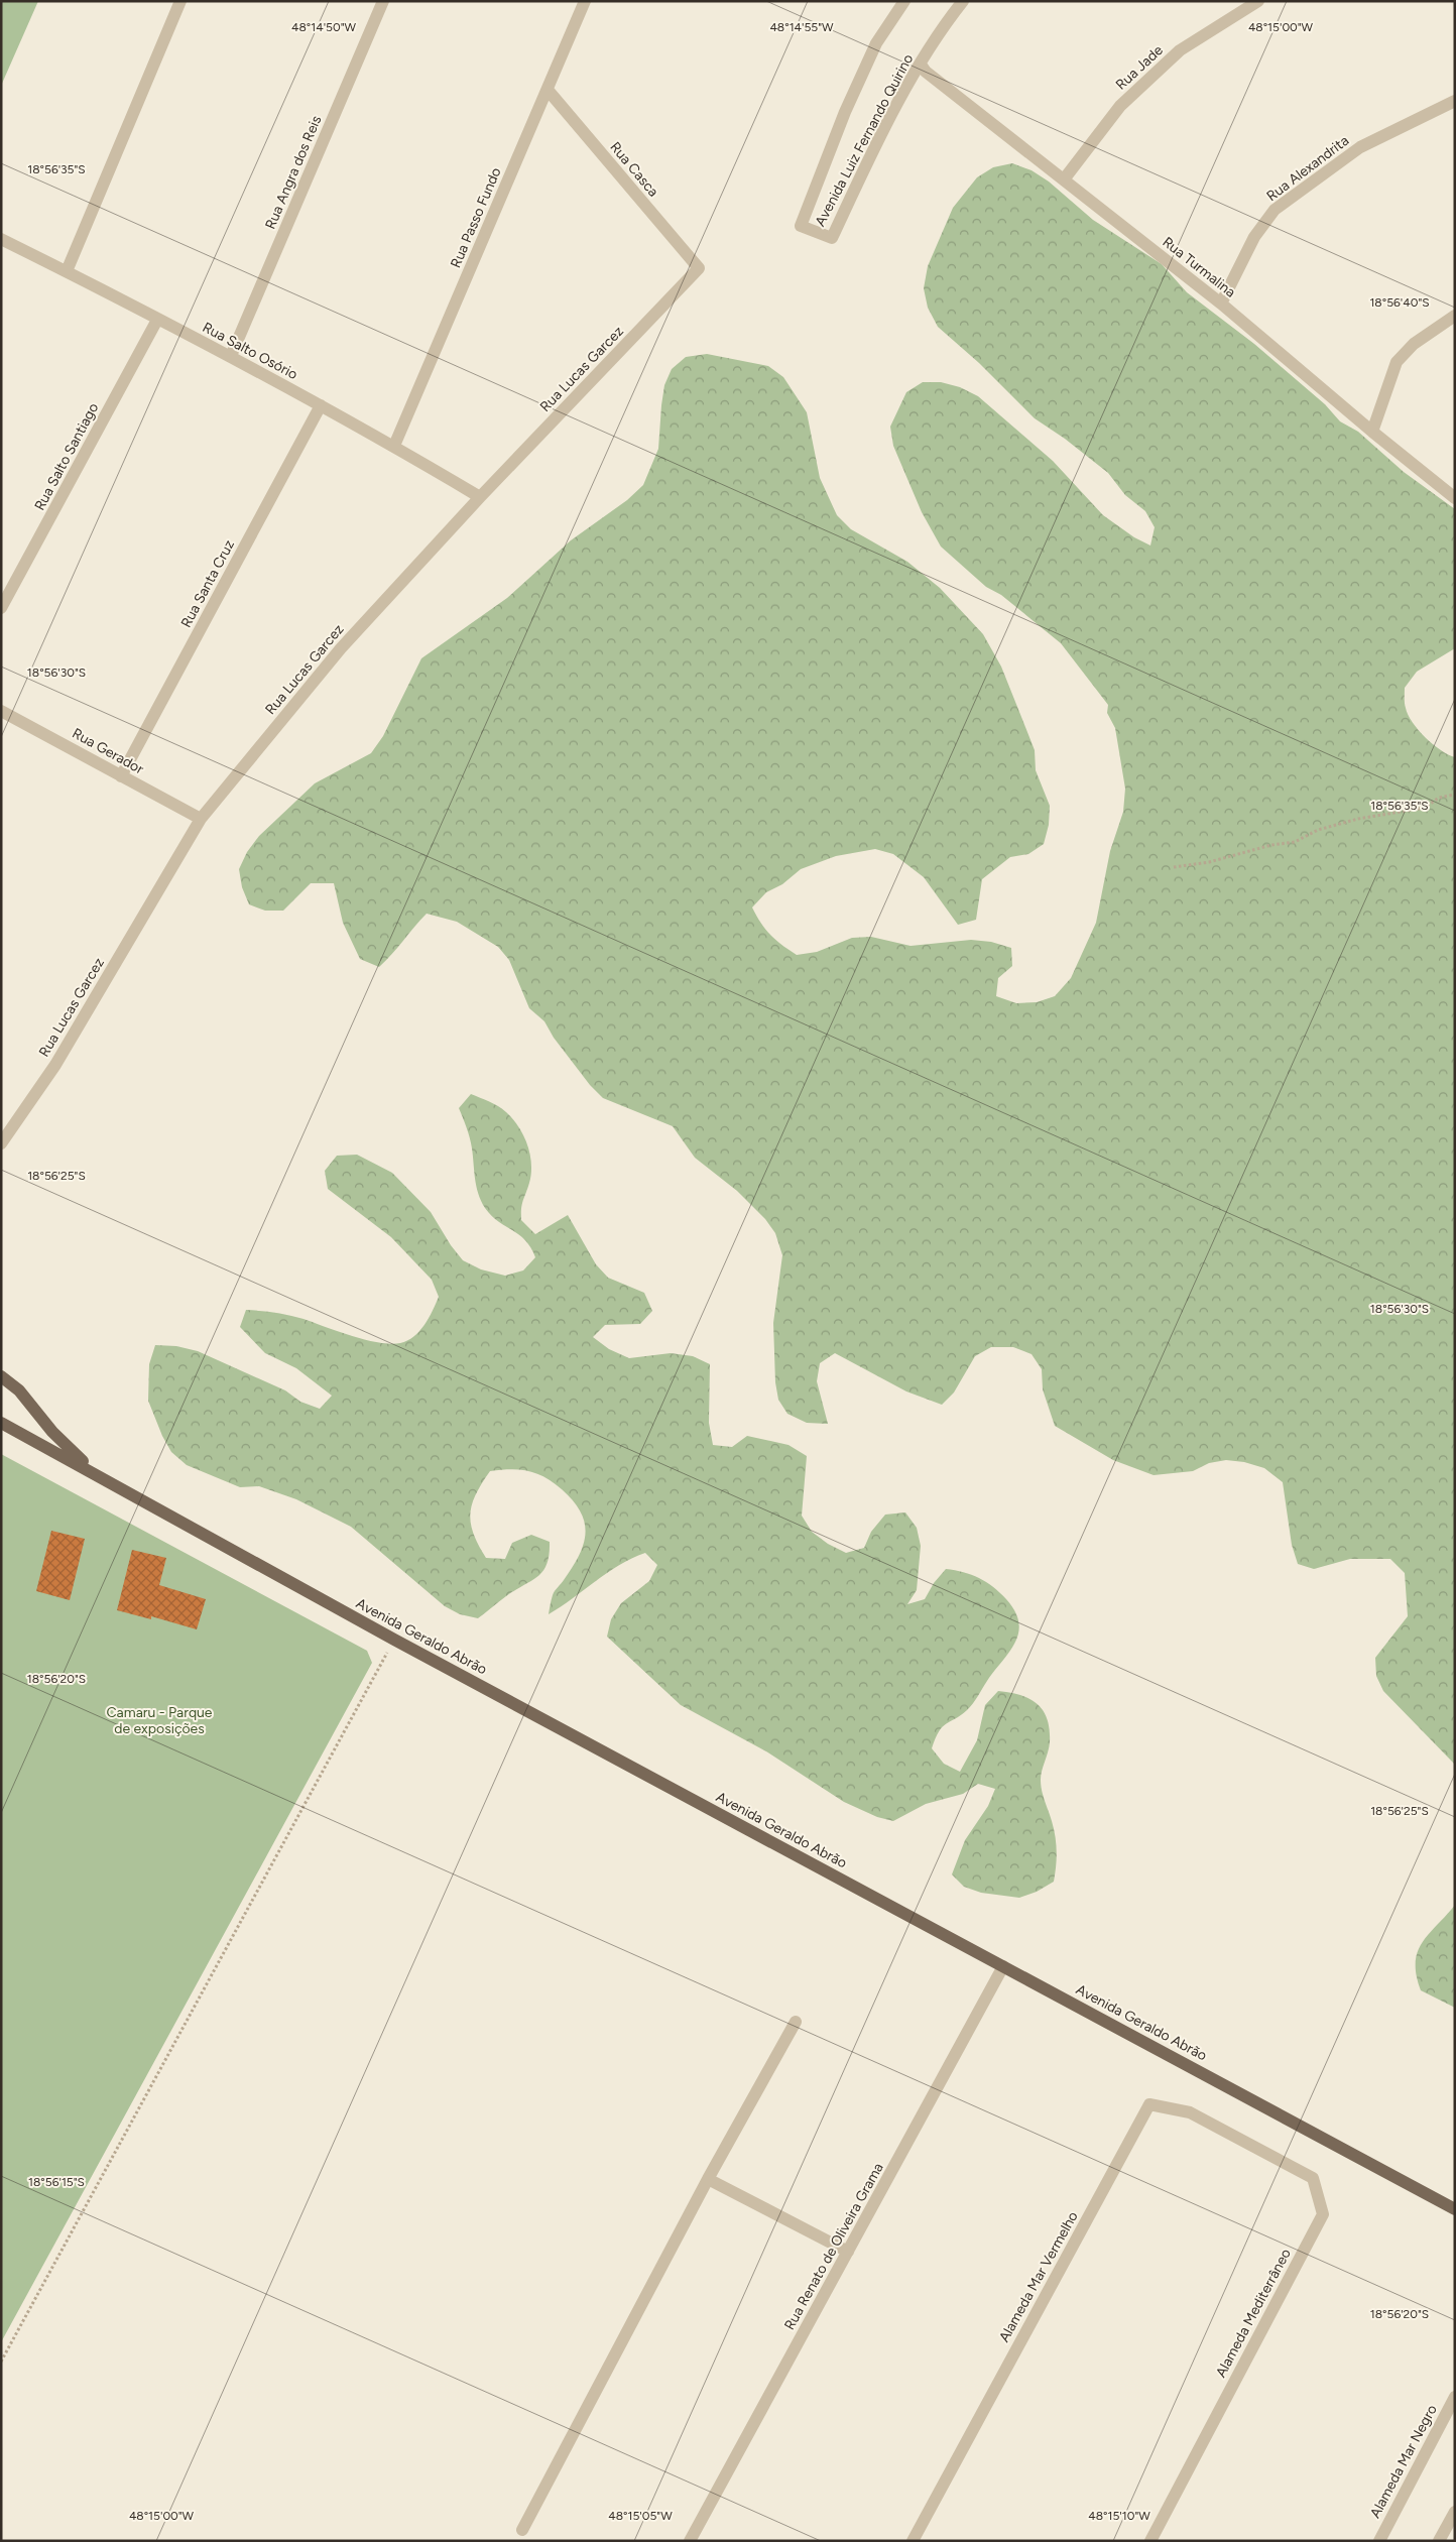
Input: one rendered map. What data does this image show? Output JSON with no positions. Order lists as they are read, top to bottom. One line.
{"streets":{"main road":["Avenida Geraldo Abrão"],"street":["Rua Jade","Avenida Luiz Fernando Quirino","Rua Alexandrita","Rua Casca","Rua Angra dos Reis","Rua Passo Fundo","Rua Turmalina","Rua Salto Osório","Rua Lucas Garcez","Rua Salto Santiago","Rua Santa Cruz","Rua Gerador","Rua Renato de Oliveira Grama","Alameda Mar Vermelho","Alameda Mediterrâneo","Alameda Mar Negro"]},"crossings":[["Rua Jade","Rua Turmalina"],["Avenida Luiz Fernando Quirino","Rua Turmalina"],["Rua Alexandrita","Rua Turmalina"],["Rua Casca","Rua Passo Fundo"],["Rua Casca","Rua Lucas Garcez"],["Rua Angra dos Reis","Rua Salto Osório"],["Rua Passo Fundo","Rua Salto Osório"],["Rua Salto Osório","Rua Lucas Garcez"],["Rua Salto Osório","Rua Salto Santiago"],["Rua Salto Osório","Rua Santa Cruz"],["Rua Lucas Garcez","Rua Gerador"],["Rua Santa Cruz","Rua Gerador"],["Avenida Geraldo Abrão","Rua Renato de Oliveira Grama"],["Alameda Mar Vermelho","Alameda Mediterrâneo"]],"parks":["Camaru - Parque de exposições"],"coordinates":["48°14'50\"W","48°14'55\"W","48°15'00\"W","18°56'35\"S","18°56'40\"S","18°56'30\"S","18°56'25\"S","18°56'20\"S","18°56'15\"S","48°15'05\"W","48°15'10\"W"]}
